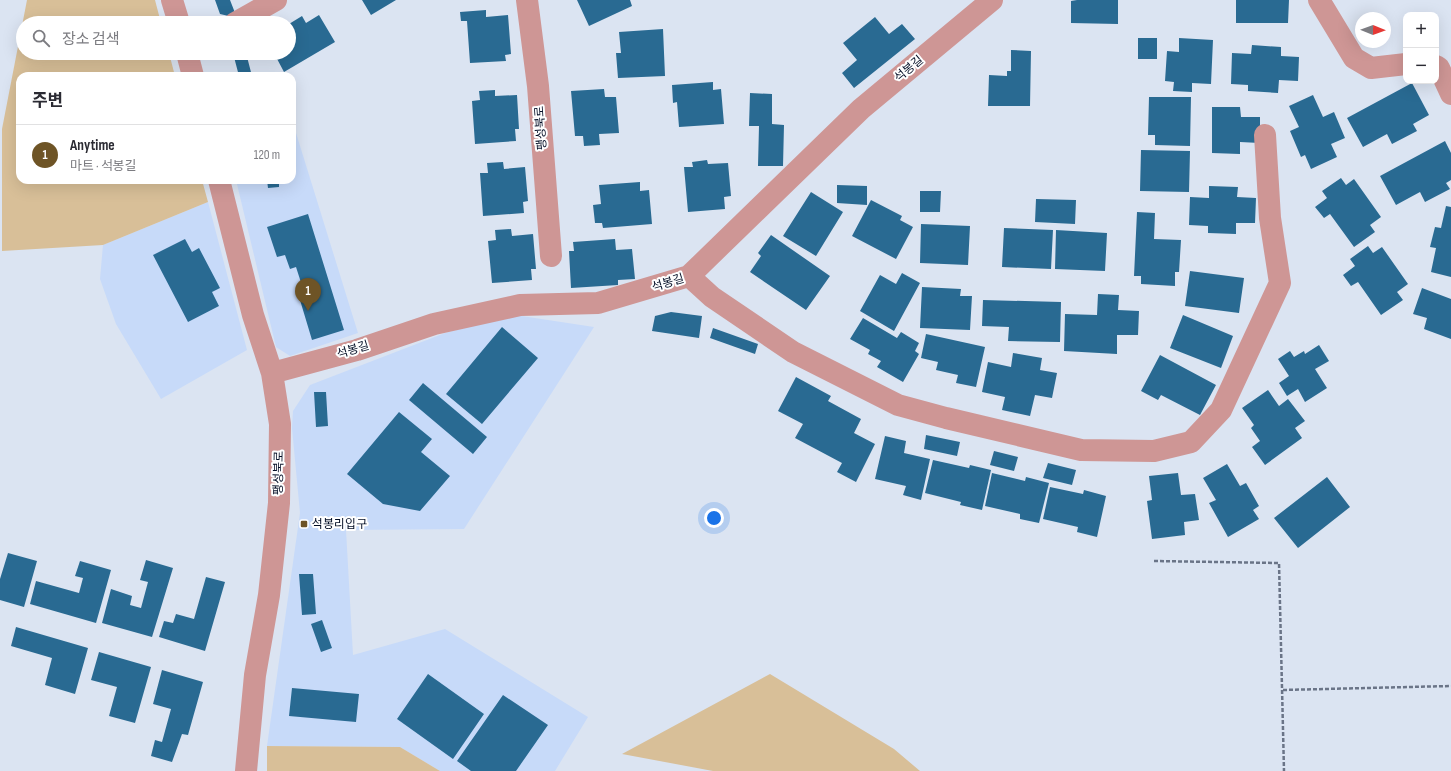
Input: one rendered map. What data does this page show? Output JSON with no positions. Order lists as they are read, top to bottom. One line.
{"streets":{"street":["석봉길","팽성북로"]},"crossings":[["석봉길","팽성북로"]],"places":{"transit":["석봉리입구"]},"north":"right","page":{"map_buttons":["+","−"],"search":"장소 검색","heading":"주변","list":[{"mark":"1","name":"Anytime","note":"마트 · 석봉길","value":"120 m"}],"pins":"1"}}
